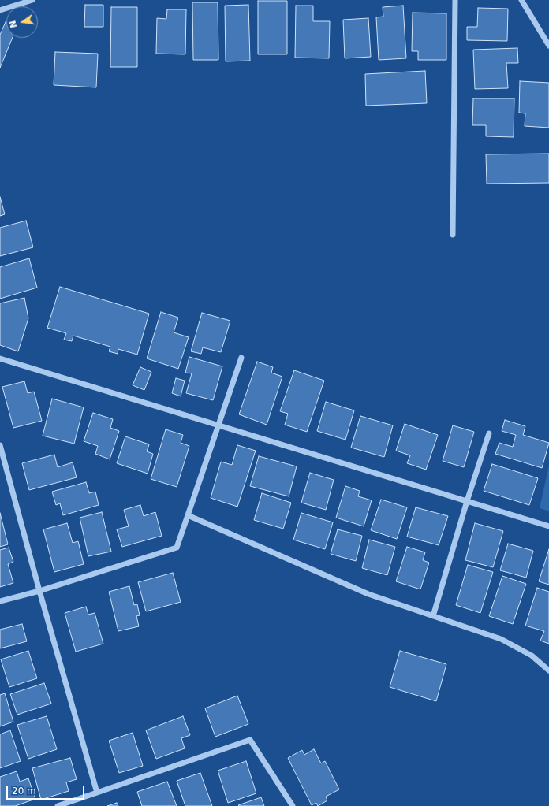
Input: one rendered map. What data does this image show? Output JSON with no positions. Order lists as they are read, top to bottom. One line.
{"scale_bar":"20 m","north":"left"}
